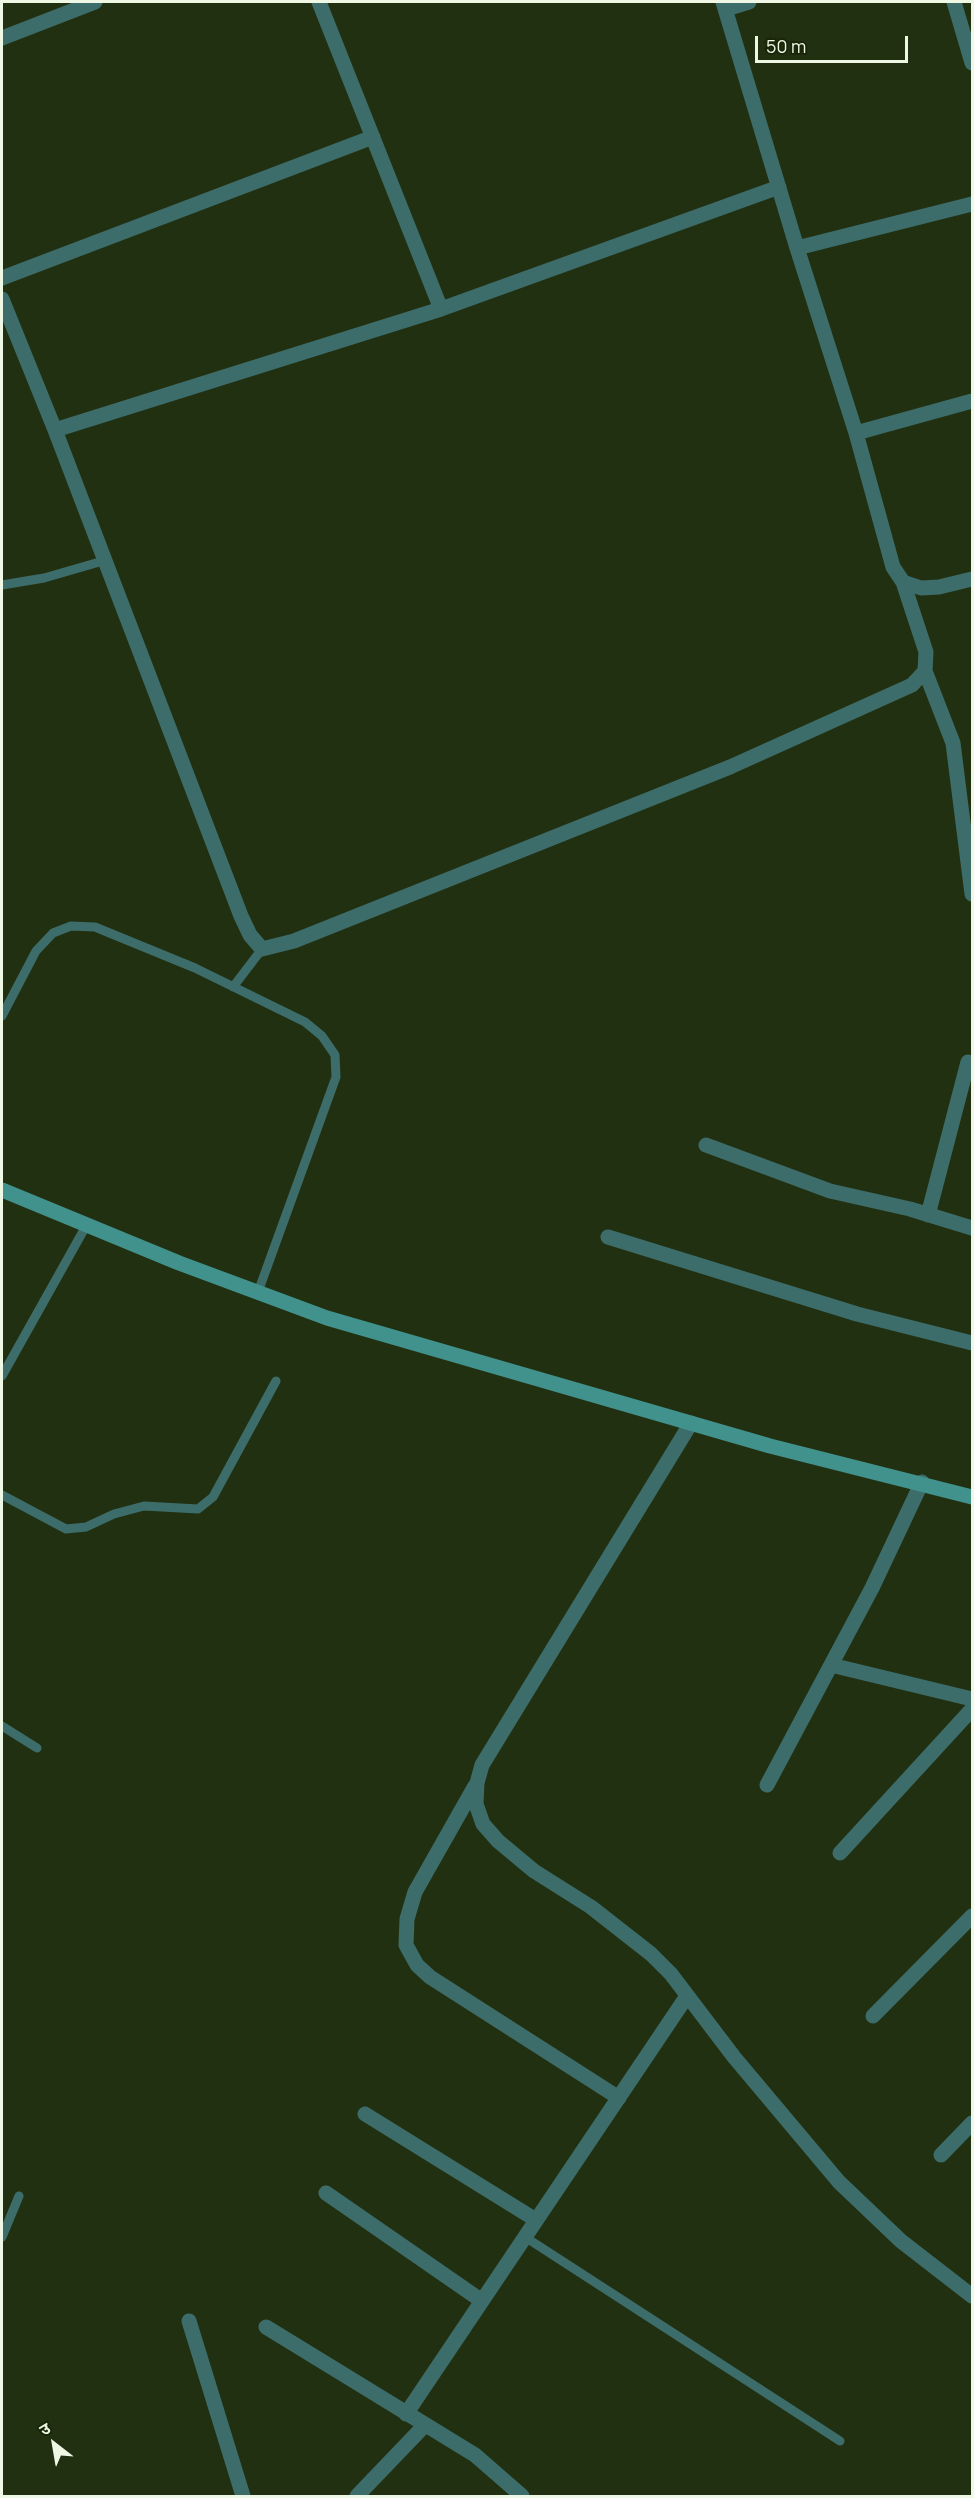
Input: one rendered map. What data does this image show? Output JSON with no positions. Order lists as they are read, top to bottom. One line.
{"scale_bar":"50 m","north":"top left"}
